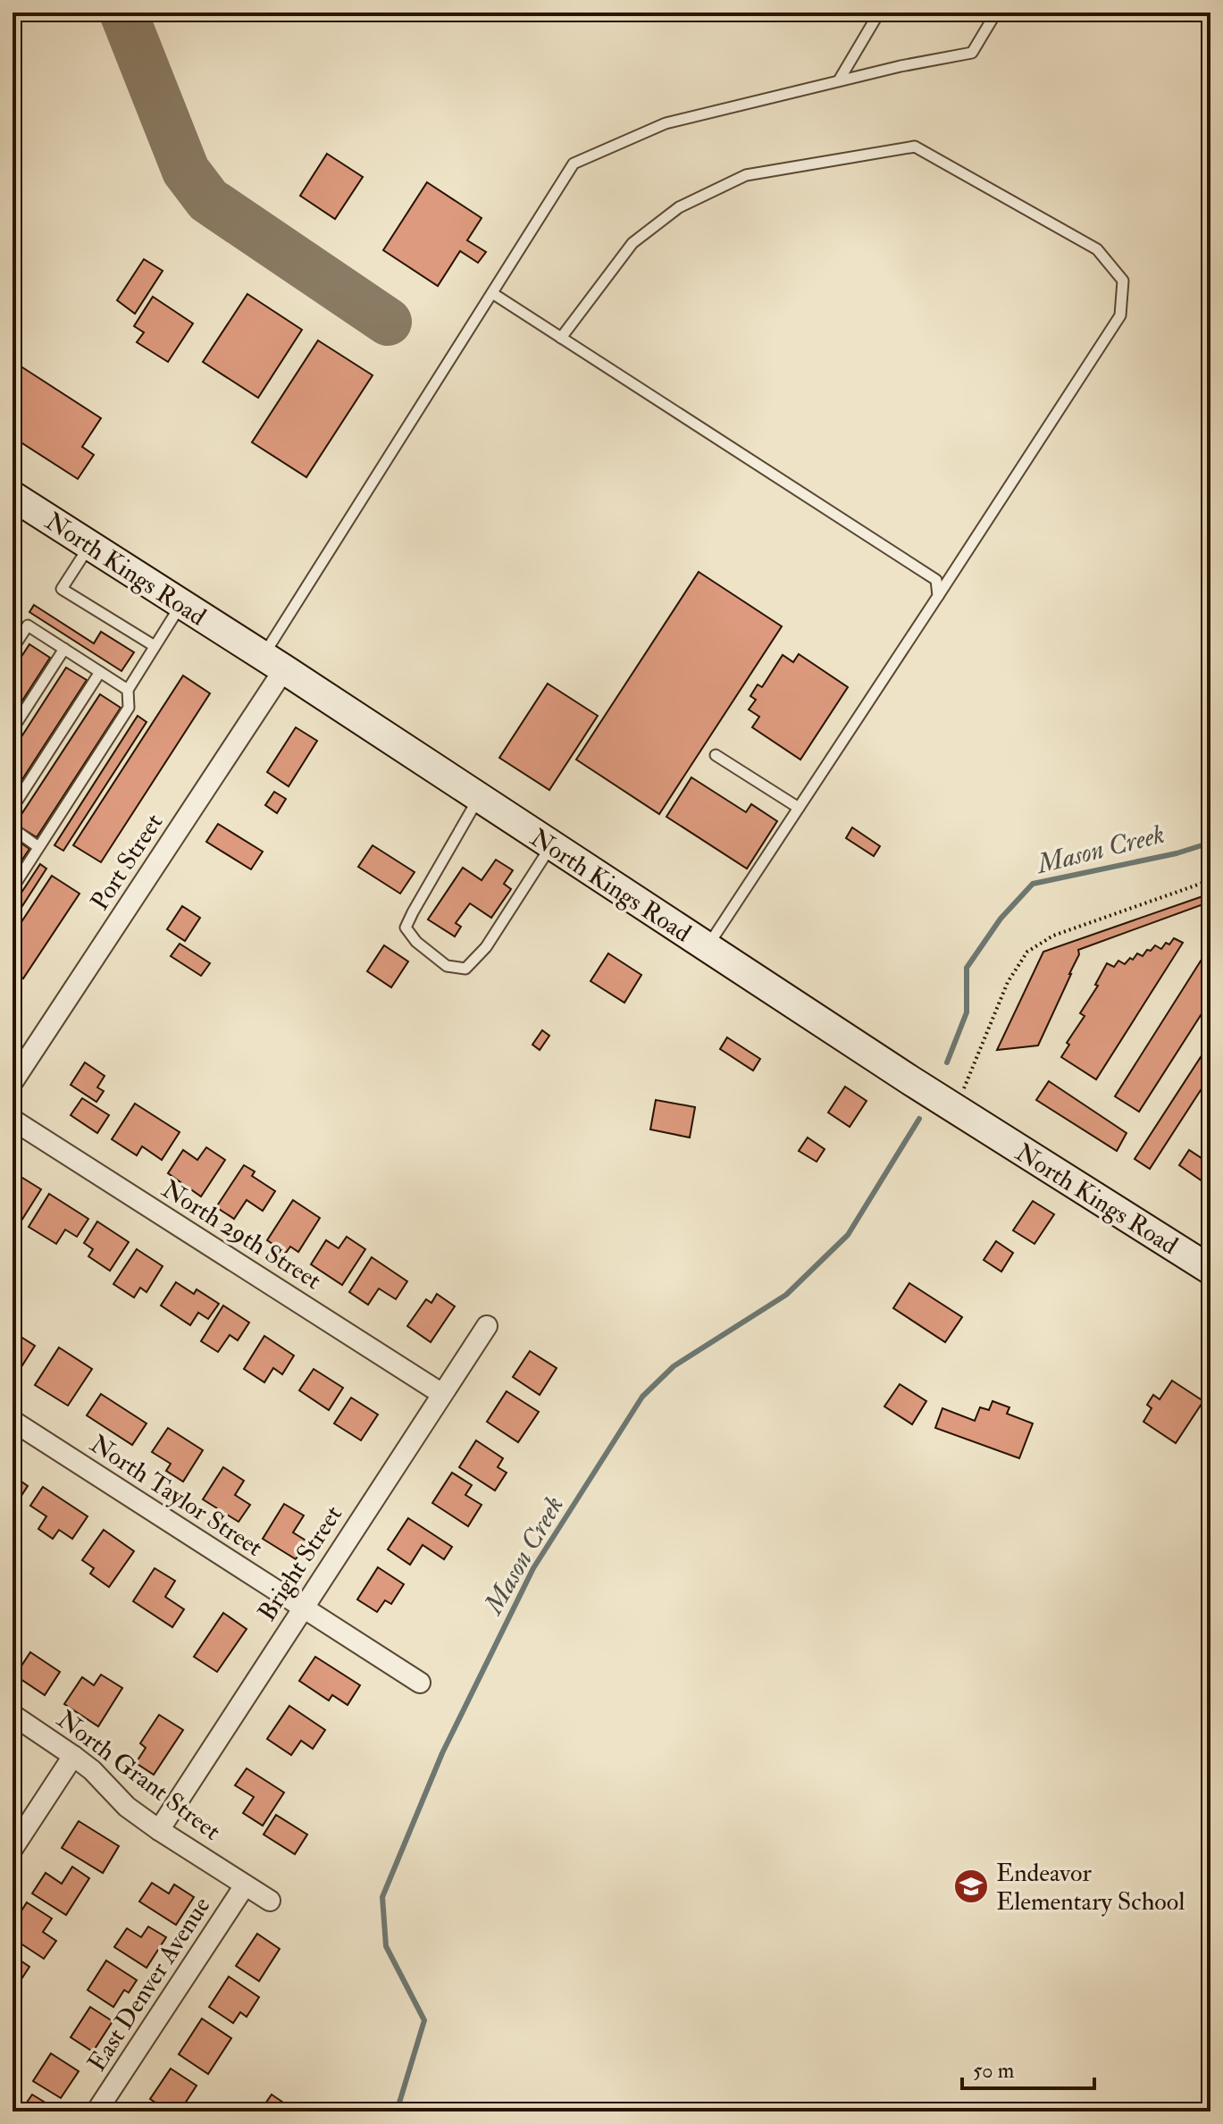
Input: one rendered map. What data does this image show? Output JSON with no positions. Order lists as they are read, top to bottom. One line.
{"streets":{"main road":["North Kings Road"],"street":["Port Street","North 29th Street","North Taylor Street","Bright Street","North Grant Street","East Denver Avenue"]},"crossings":[["North Kings Road","Port Street"],["North 29th Street","Bright Street"],["North Taylor Street","Bright Street"],["Bright Street","North Grant Street"],["North Grant Street","East Denver Avenue"]],"water":["Mason Creek"],"places":{"school or university":["Endeavor Elementary School"]},"scale_bar":"50 m"}
